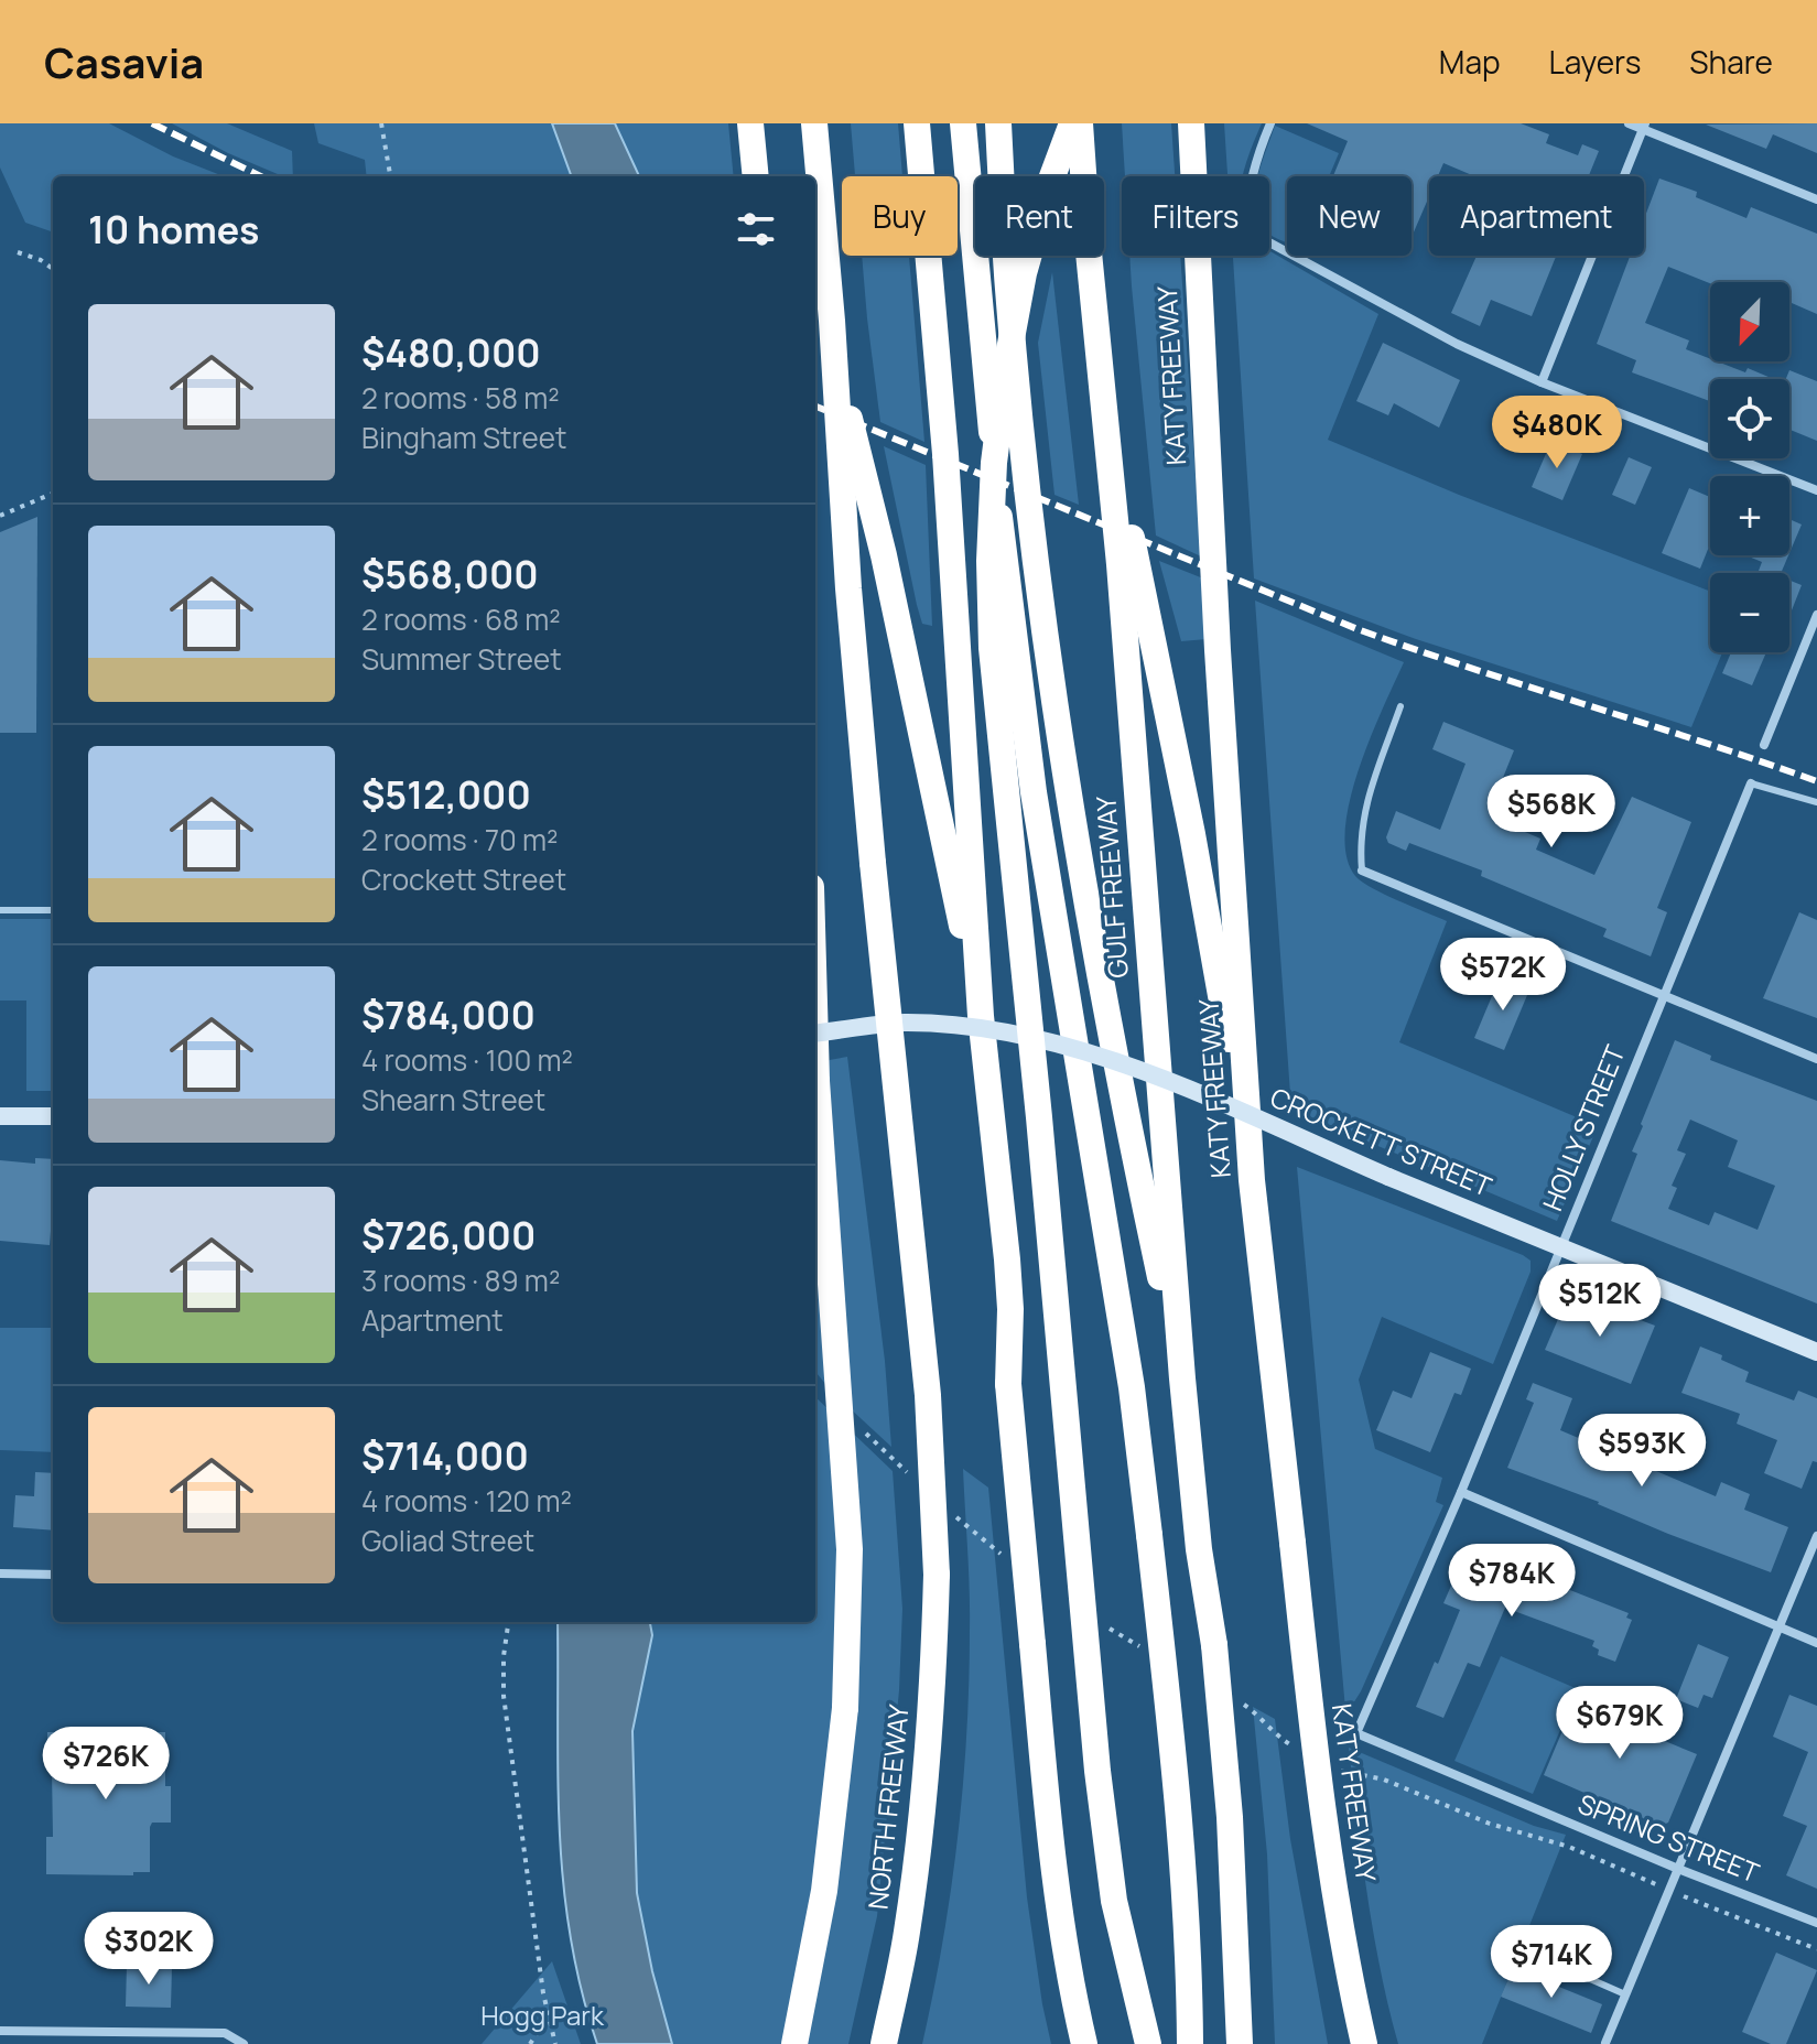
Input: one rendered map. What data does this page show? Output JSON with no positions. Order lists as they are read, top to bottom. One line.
{"streets":{"highway":["KATY FREEWAY","GULF FREEWAY","NORTH FREEWAY"],"main road":["CROCKETT STREET"],"street":["HOLLY STREET","SPRING STREET"]},"crossings":[["HOLLY STREET","CROCKETT STREET"],["HOLLY STREET","SPRING STREET"]],"parks":["Hogg Park"],"north":"bottom left","page":{"header":"Casavia","nav":["Map","Layers","Share"],"chip":["Buy","Rent","Filters","New","Apartment"],"heading":"10 homes","map_buttons":["+","−"],"list":[{"name":"$480,000","note":"2 rooms · 58 m² · Bingham Street"},{"name":"$568,000","note":"2 rooms · 68 m² · Summer Street"},{"name":"$512,000","note":"2 rooms · 70 m² · Crockett Street"},{"name":"$784,000","note":"4 rooms · 100 m² · Shearn Street"},{"name":"$726,000","note":"3 rooms · 89 m² · Apartment"},{"name":"$714,000","note":"4 rooms · 120 m² · Goliad Street"}],"price":["$480K","$568K","$572K","$512K","$593K","$784K","$679K","$726K","$302K","$714K"]}}
